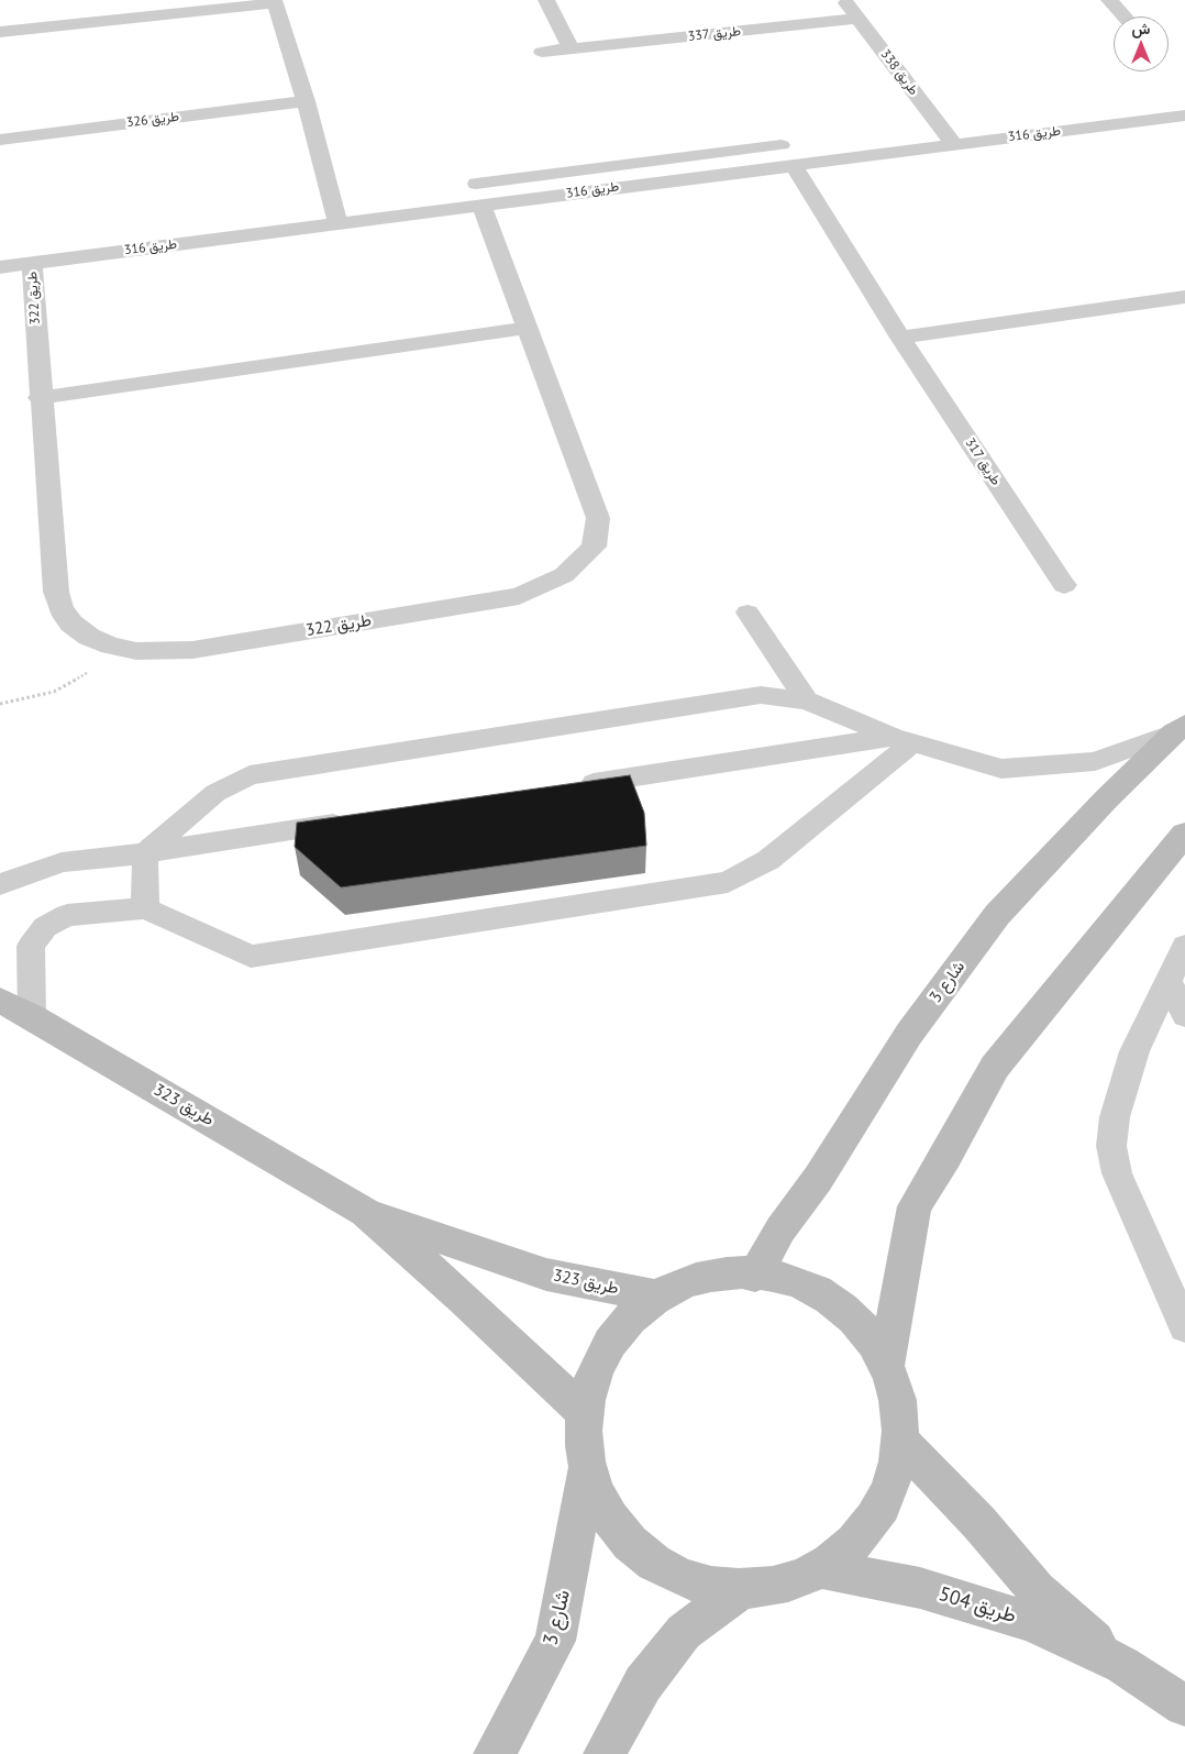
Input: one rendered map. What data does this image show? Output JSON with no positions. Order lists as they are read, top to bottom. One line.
{"streets":{"street":["طريق 337","طريق 338","طريق 326","طريق 316","طريق 322","طريق 317","شارع 3","طريق 323","طريق 504"]},"crossings":[["طريق 337","طريق 338"],["طريق 338","طريق 316"],["طريق 316","طريق 322"],["طريق 316","طريق 317"]],"north":"top"}
